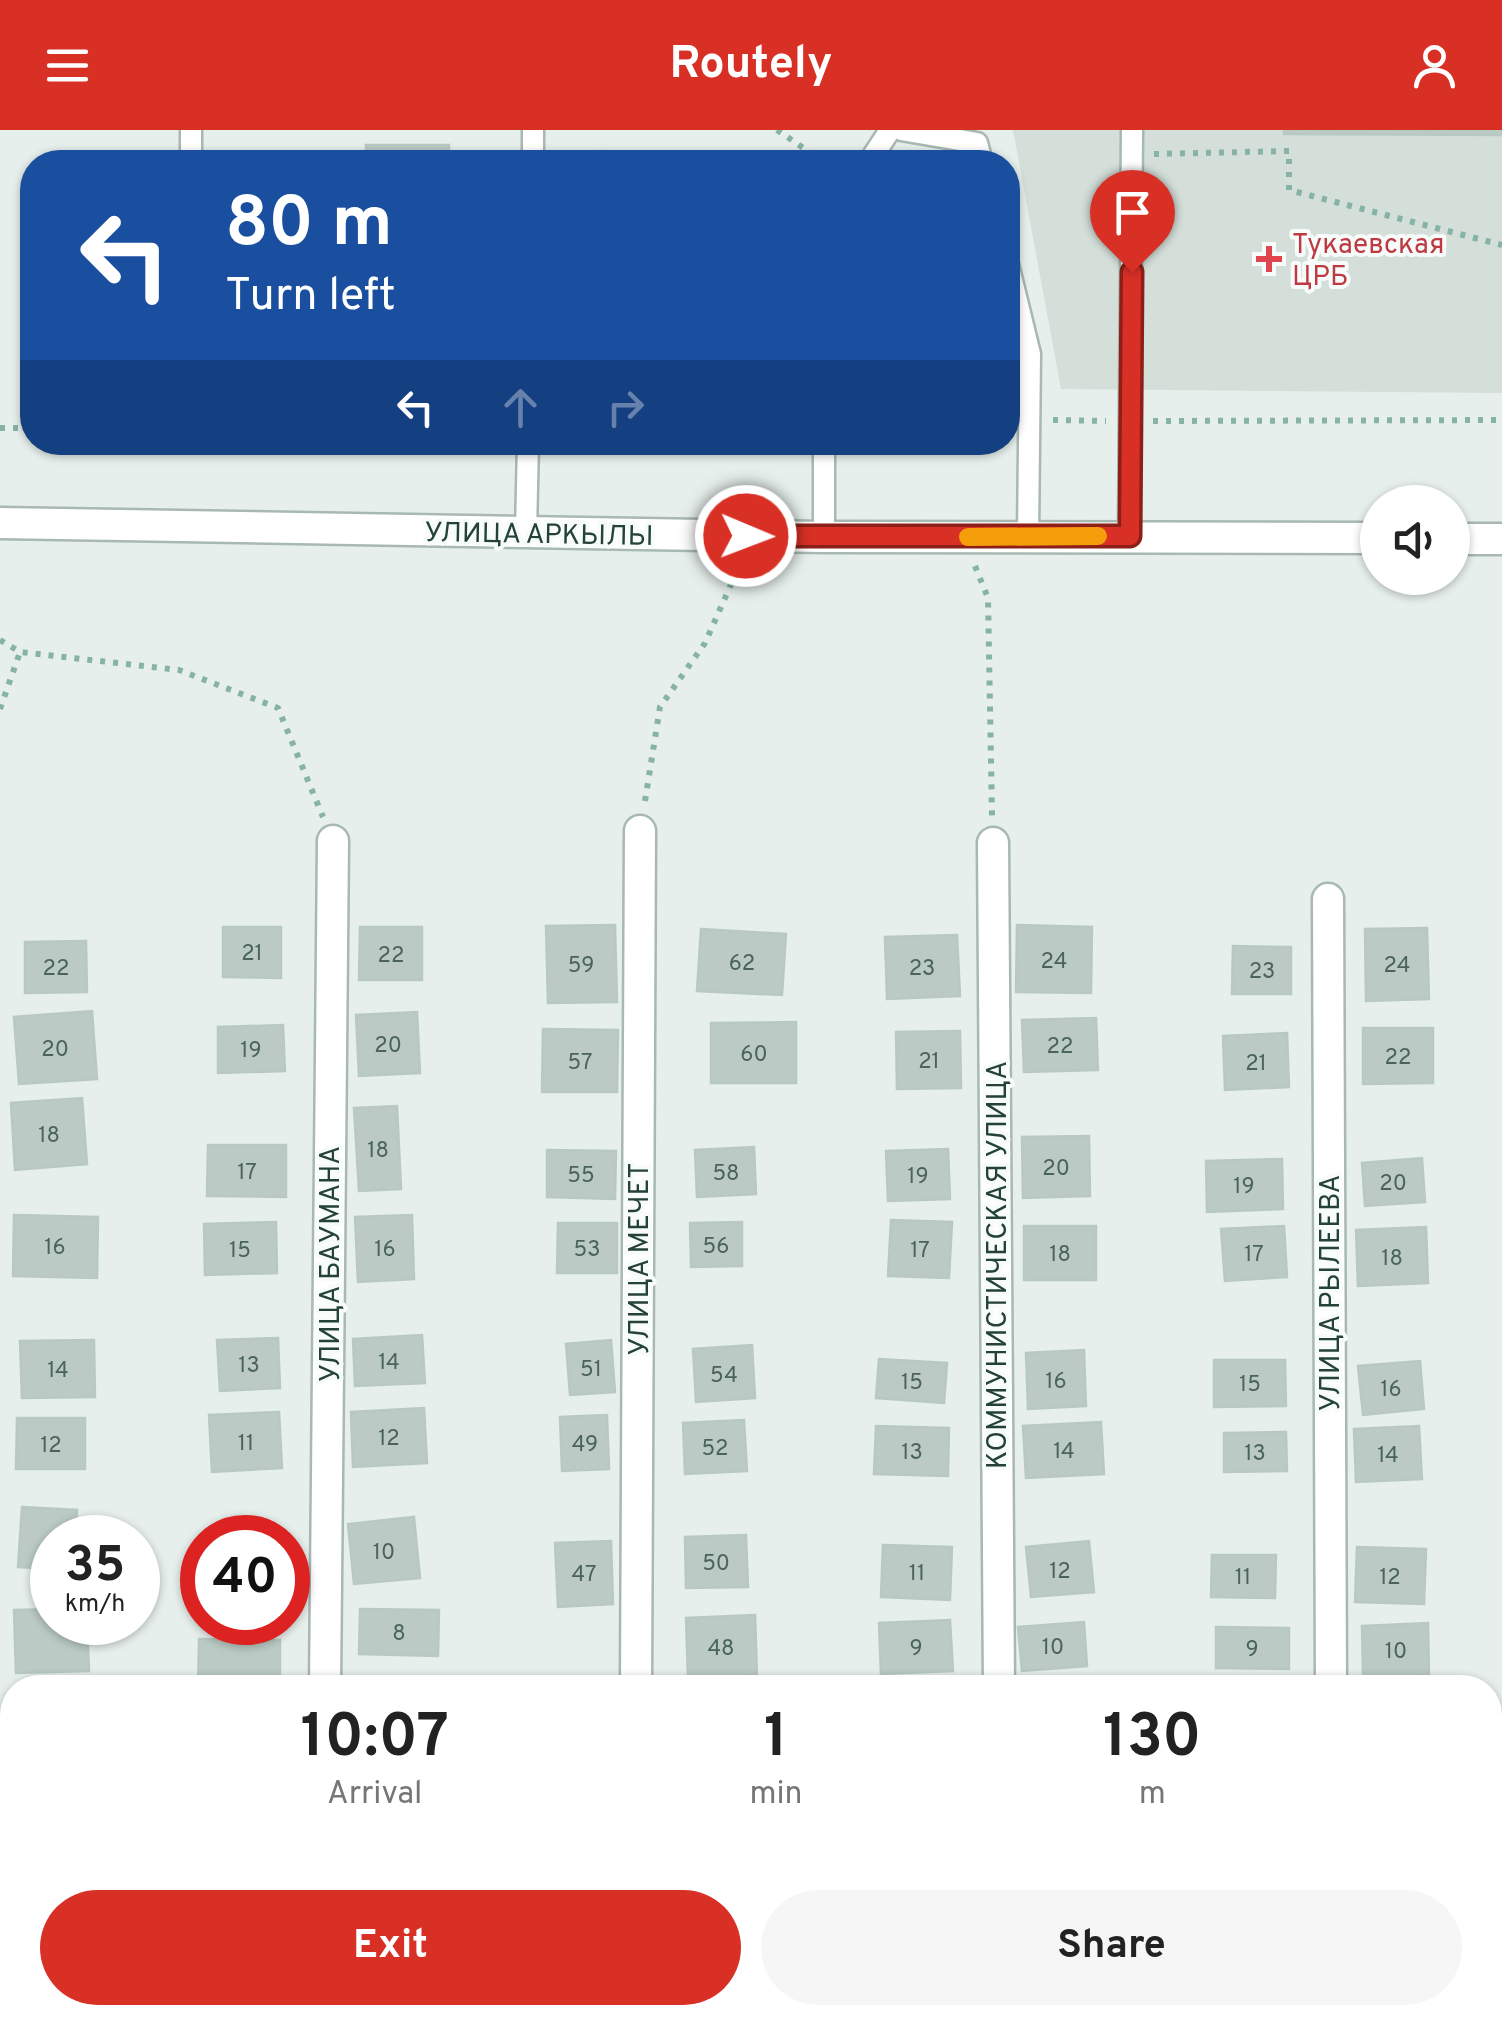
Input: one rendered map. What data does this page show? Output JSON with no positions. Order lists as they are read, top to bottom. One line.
{"streets":{"street":["УЛИЦА АРКЫЛЫ","УЛИЦА МЕЧЕТ","УЛИЦА БАУМАНА","КОММУНИСТИЧЕСКАЯ УЛИЦА","УЛИЦА РЫЛЕЕВА"]},"places":{"health":["Тукаевская ЦРБ"]},"house_numbers":["21","22","24","62","59","24","22","23","23","20","22","20","19","60","22","21","57","21","18","18","20","17","58","55","19","20","19","56","16","16","53","15","17","18","17","18","14","13","51","14","54","16","15","15","16","12","11","49","12","52","14","13","13","14","10","50","12","11","47","11","12","8","10","48","9","9","10"],"page":{"header":"Routely","turn":["80 m","Turn left"],"speed":"35 km/h","limit":"40","eta":["10:07","Arrival","1","min","130","m"],"buttons":["Exit","Share"]}}
